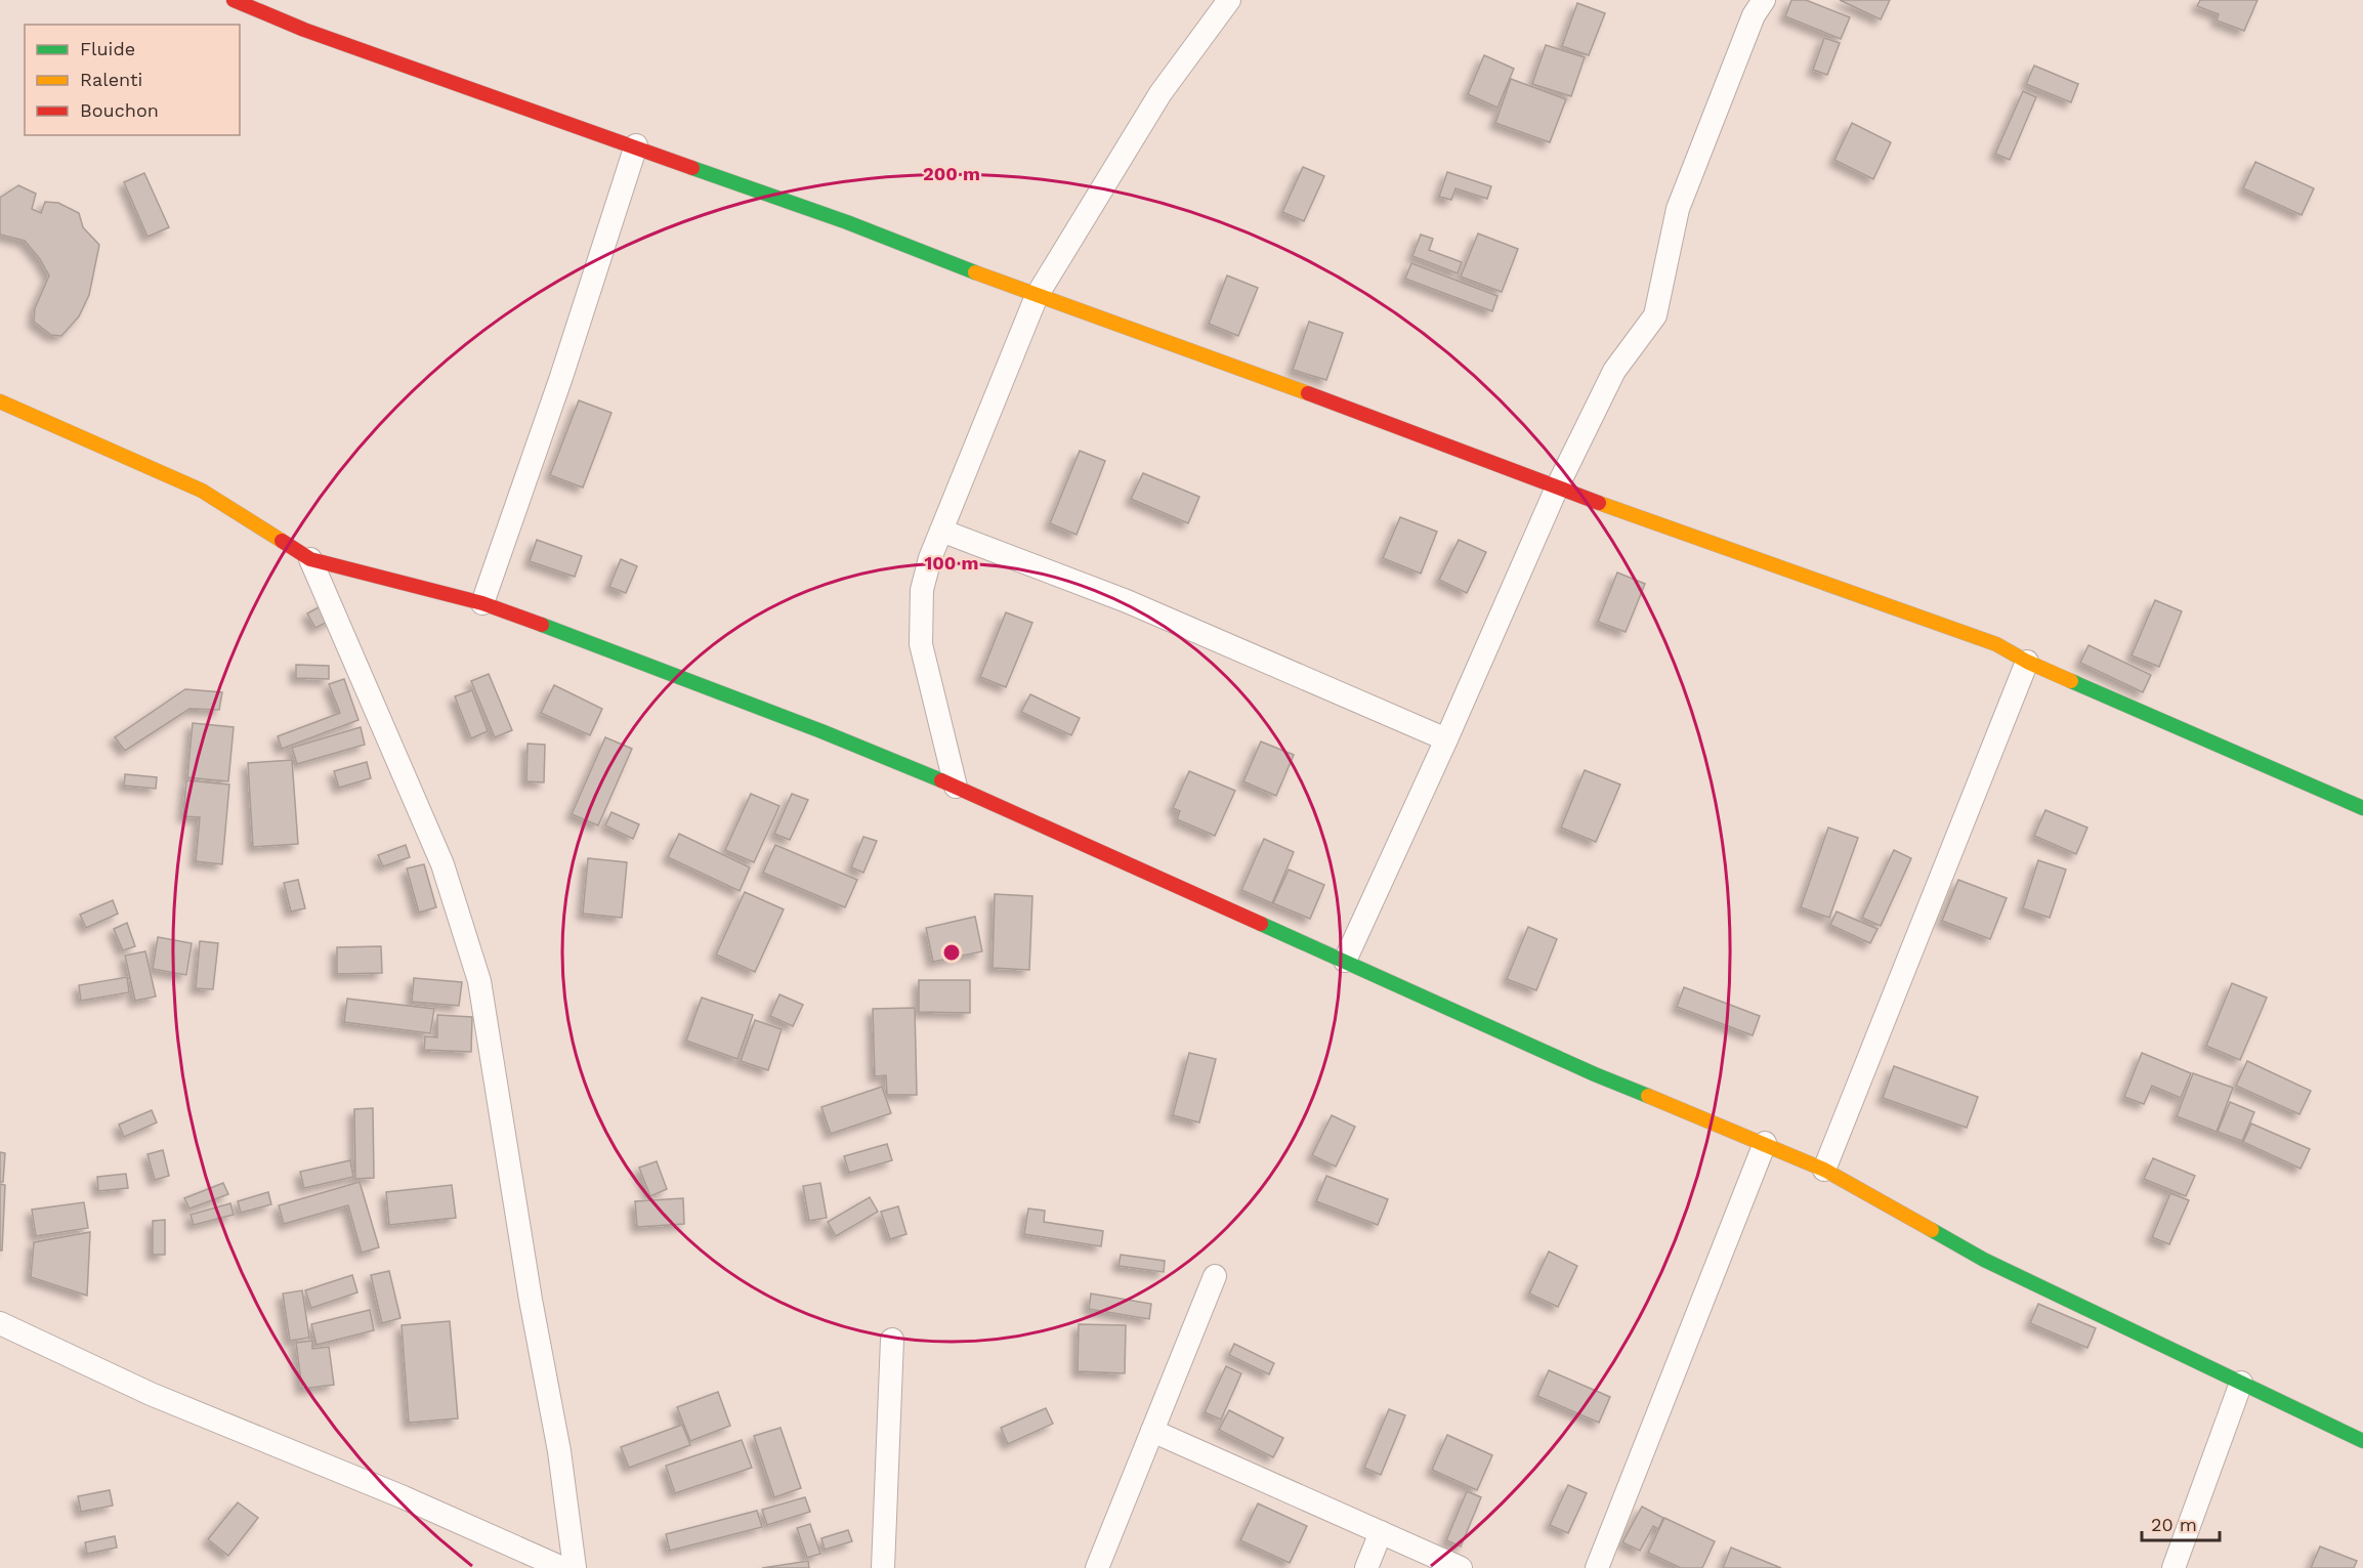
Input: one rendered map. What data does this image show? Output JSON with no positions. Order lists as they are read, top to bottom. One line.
{"legend":["Fluide","Ralenti","Bouchon"],"scale_bar":"20 m","rings":["200 m","100 m"]}
